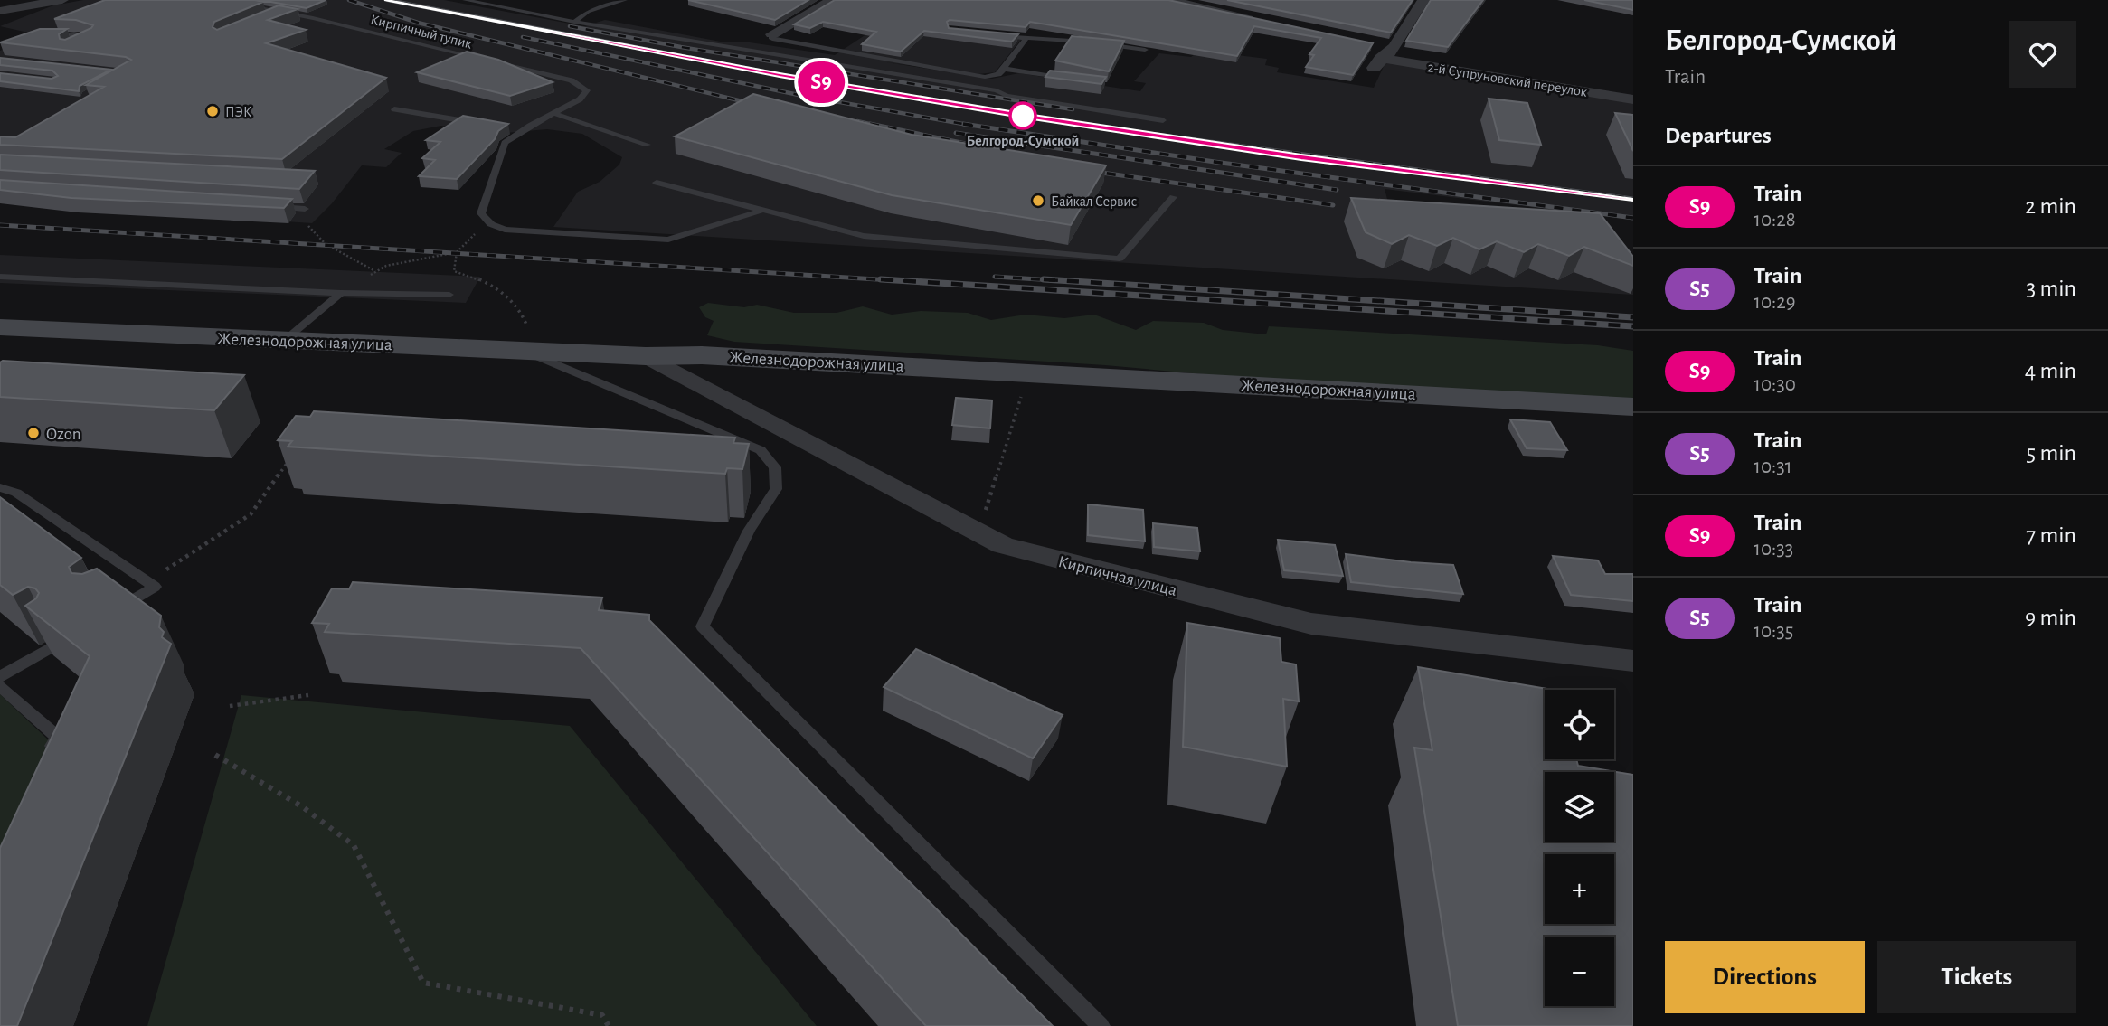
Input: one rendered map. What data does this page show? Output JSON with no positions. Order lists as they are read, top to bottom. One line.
{"streets":{"street":["2-й Супруновский переулок","Железнодорожная улица","Кирпичная улица"],"lane":["Кирпичный тупик"]},"crossings":[["Железнодорожная улица","Кирпичная улица"]],"places":["ПЭК","Белгород-Сумской","Байкал Сервис","Ozon"],"page":{"on_map":"S9","heading":[["Белгород-Сумской","Train"],"Departures"],"list":[{"mark":"S9","name":"Train","note":"10:28","value":"2 min"},{"mark":"S5","name":"Train","note":"10:29","value":"3 min"},{"mark":"S9","name":"Train","note":"10:30","value":"4 min"},{"mark":"S5","name":"Train","note":"10:31","value":"5 min"},{"mark":"S9","name":"Train","note":"10:33","value":"7 min"},{"mark":"S5","name":"Train","note":"10:35","value":"9 min"}],"map_buttons":["+","−"],"buttons":["Directions","Tickets"]}}
